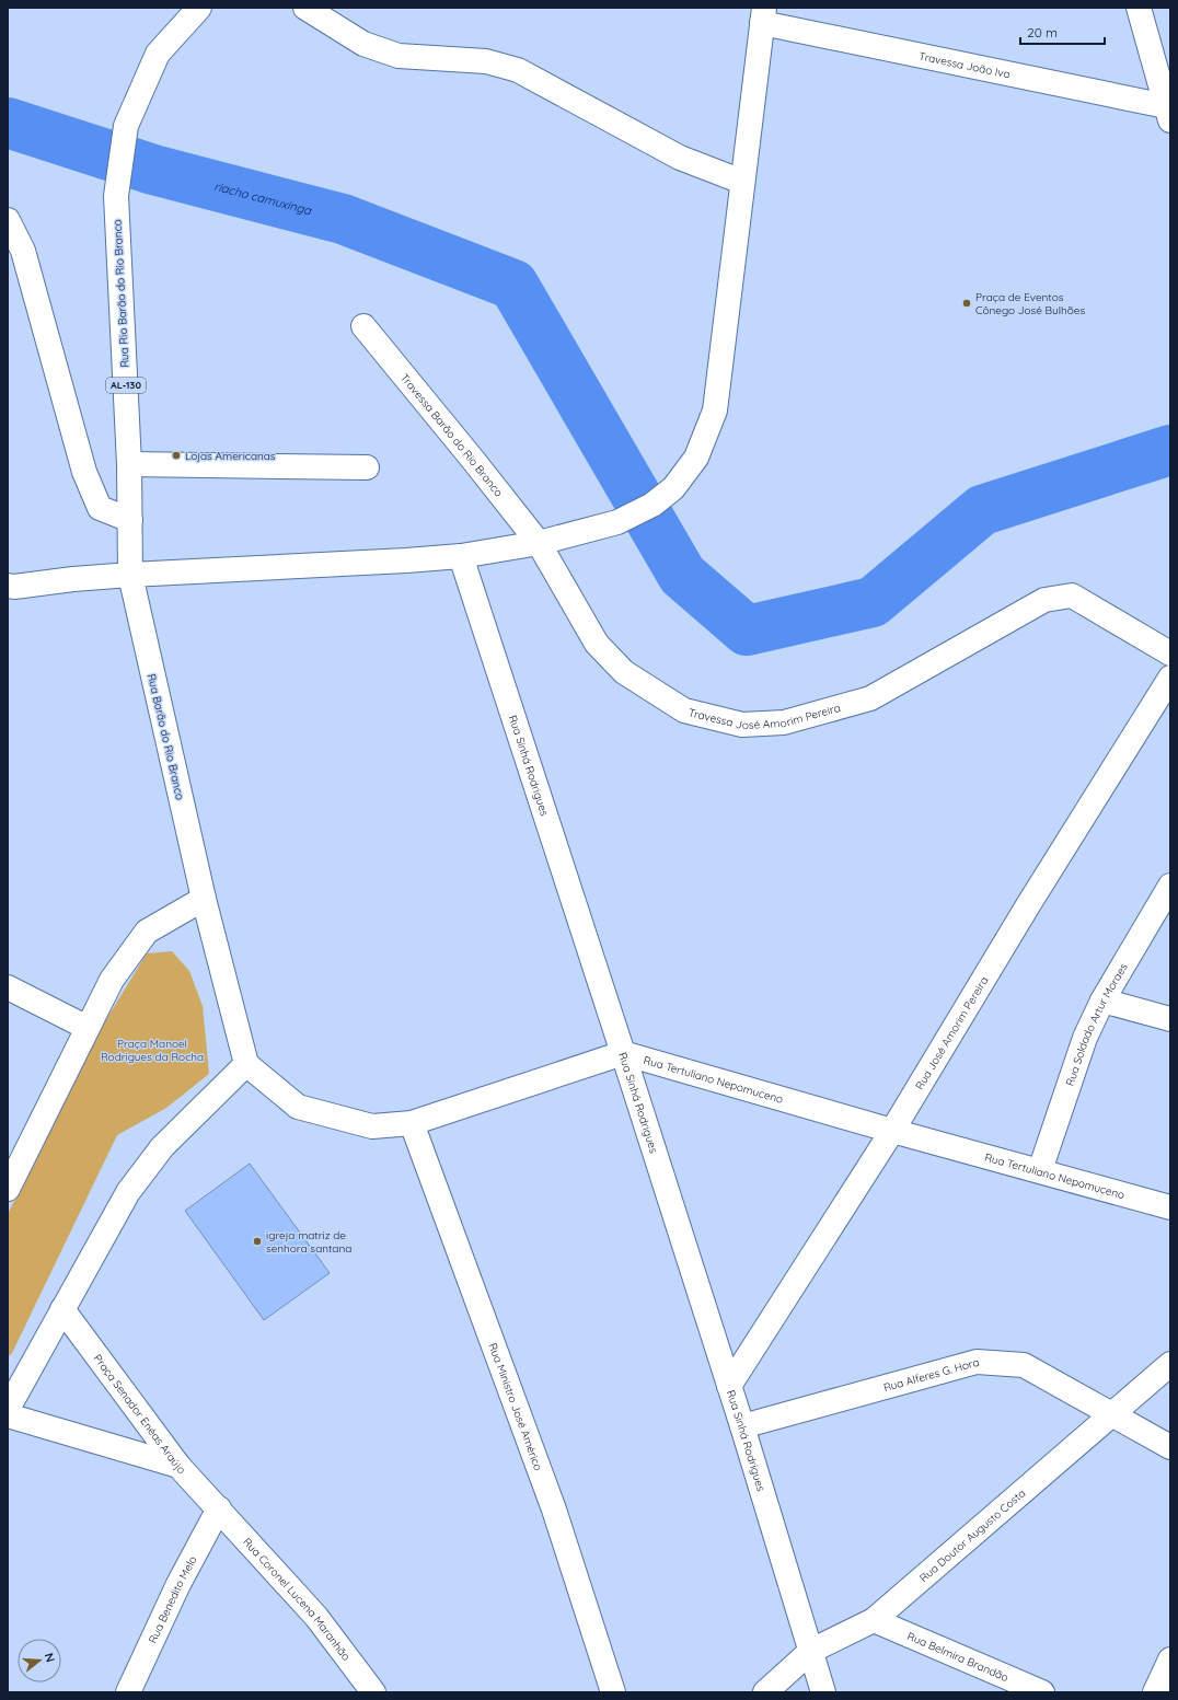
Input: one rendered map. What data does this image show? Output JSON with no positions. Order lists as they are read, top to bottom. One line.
{"streets":{"street":["Travessa João Ivo","Rua Rio Barão do Rio Branco","AL-130","Travessa Barão do Rio Branco","Travessa José Amorim Pereira","Rua Barão do Rio Branco","Rua Sinhá Rodrigues","Rua Soldado Artur Moraes","Rua José Amorim Pereira","Rua Tertuliano Nepomuceno","Rua Alferes G. Hora","Praça Senador Enéas Araújo","Rua Ministro José Américo","Rua Doutor Augusto Costa","Rua Benedito Melo","Rua Coronel Lucena Maranhão","Rua Belmira Brandão"]},"crossings":[["Rua Rio Barão do Rio Branco","Rua Barão do Rio Branco"],["Travessa Barão do Rio Branco","Travessa José Amorim Pereira"],["Rua Sinhá Rodrigues","Rua José Amorim Pereira"],["Rua Sinhá Rodrigues","Rua Tertuliano Nepomuceno"],["Rua Sinhá Rodrigues","Rua Alferes G. Hora"],["Rua Sinhá Rodrigues","Rua Doutor Augusto Costa"],["Rua Soldado Artur Moraes","Rua Tertuliano Nepomuceno"],["Rua José Amorim Pereira","Rua Tertuliano Nepomuceno"],["Rua Alferes G. Hora","Rua Doutor Augusto Costa"],["Praça Senador Enéas Araújo","Rua Coronel Lucena Maranhão"],["Rua Doutor Augusto Costa","Rua Belmira Brandão"],["Rua Benedito Melo","Rua Coronel Lucena Maranhão"]],"water":["riacho camuxinga"],"parks":["Praça Manoel Rodrigues da Rocha"],"places":["Praça de Eventos Cônego José Bulhões","Lojas Americanas","igreja matriz de senhora santana"],"scale_bar":"20 m","north":"right"}
